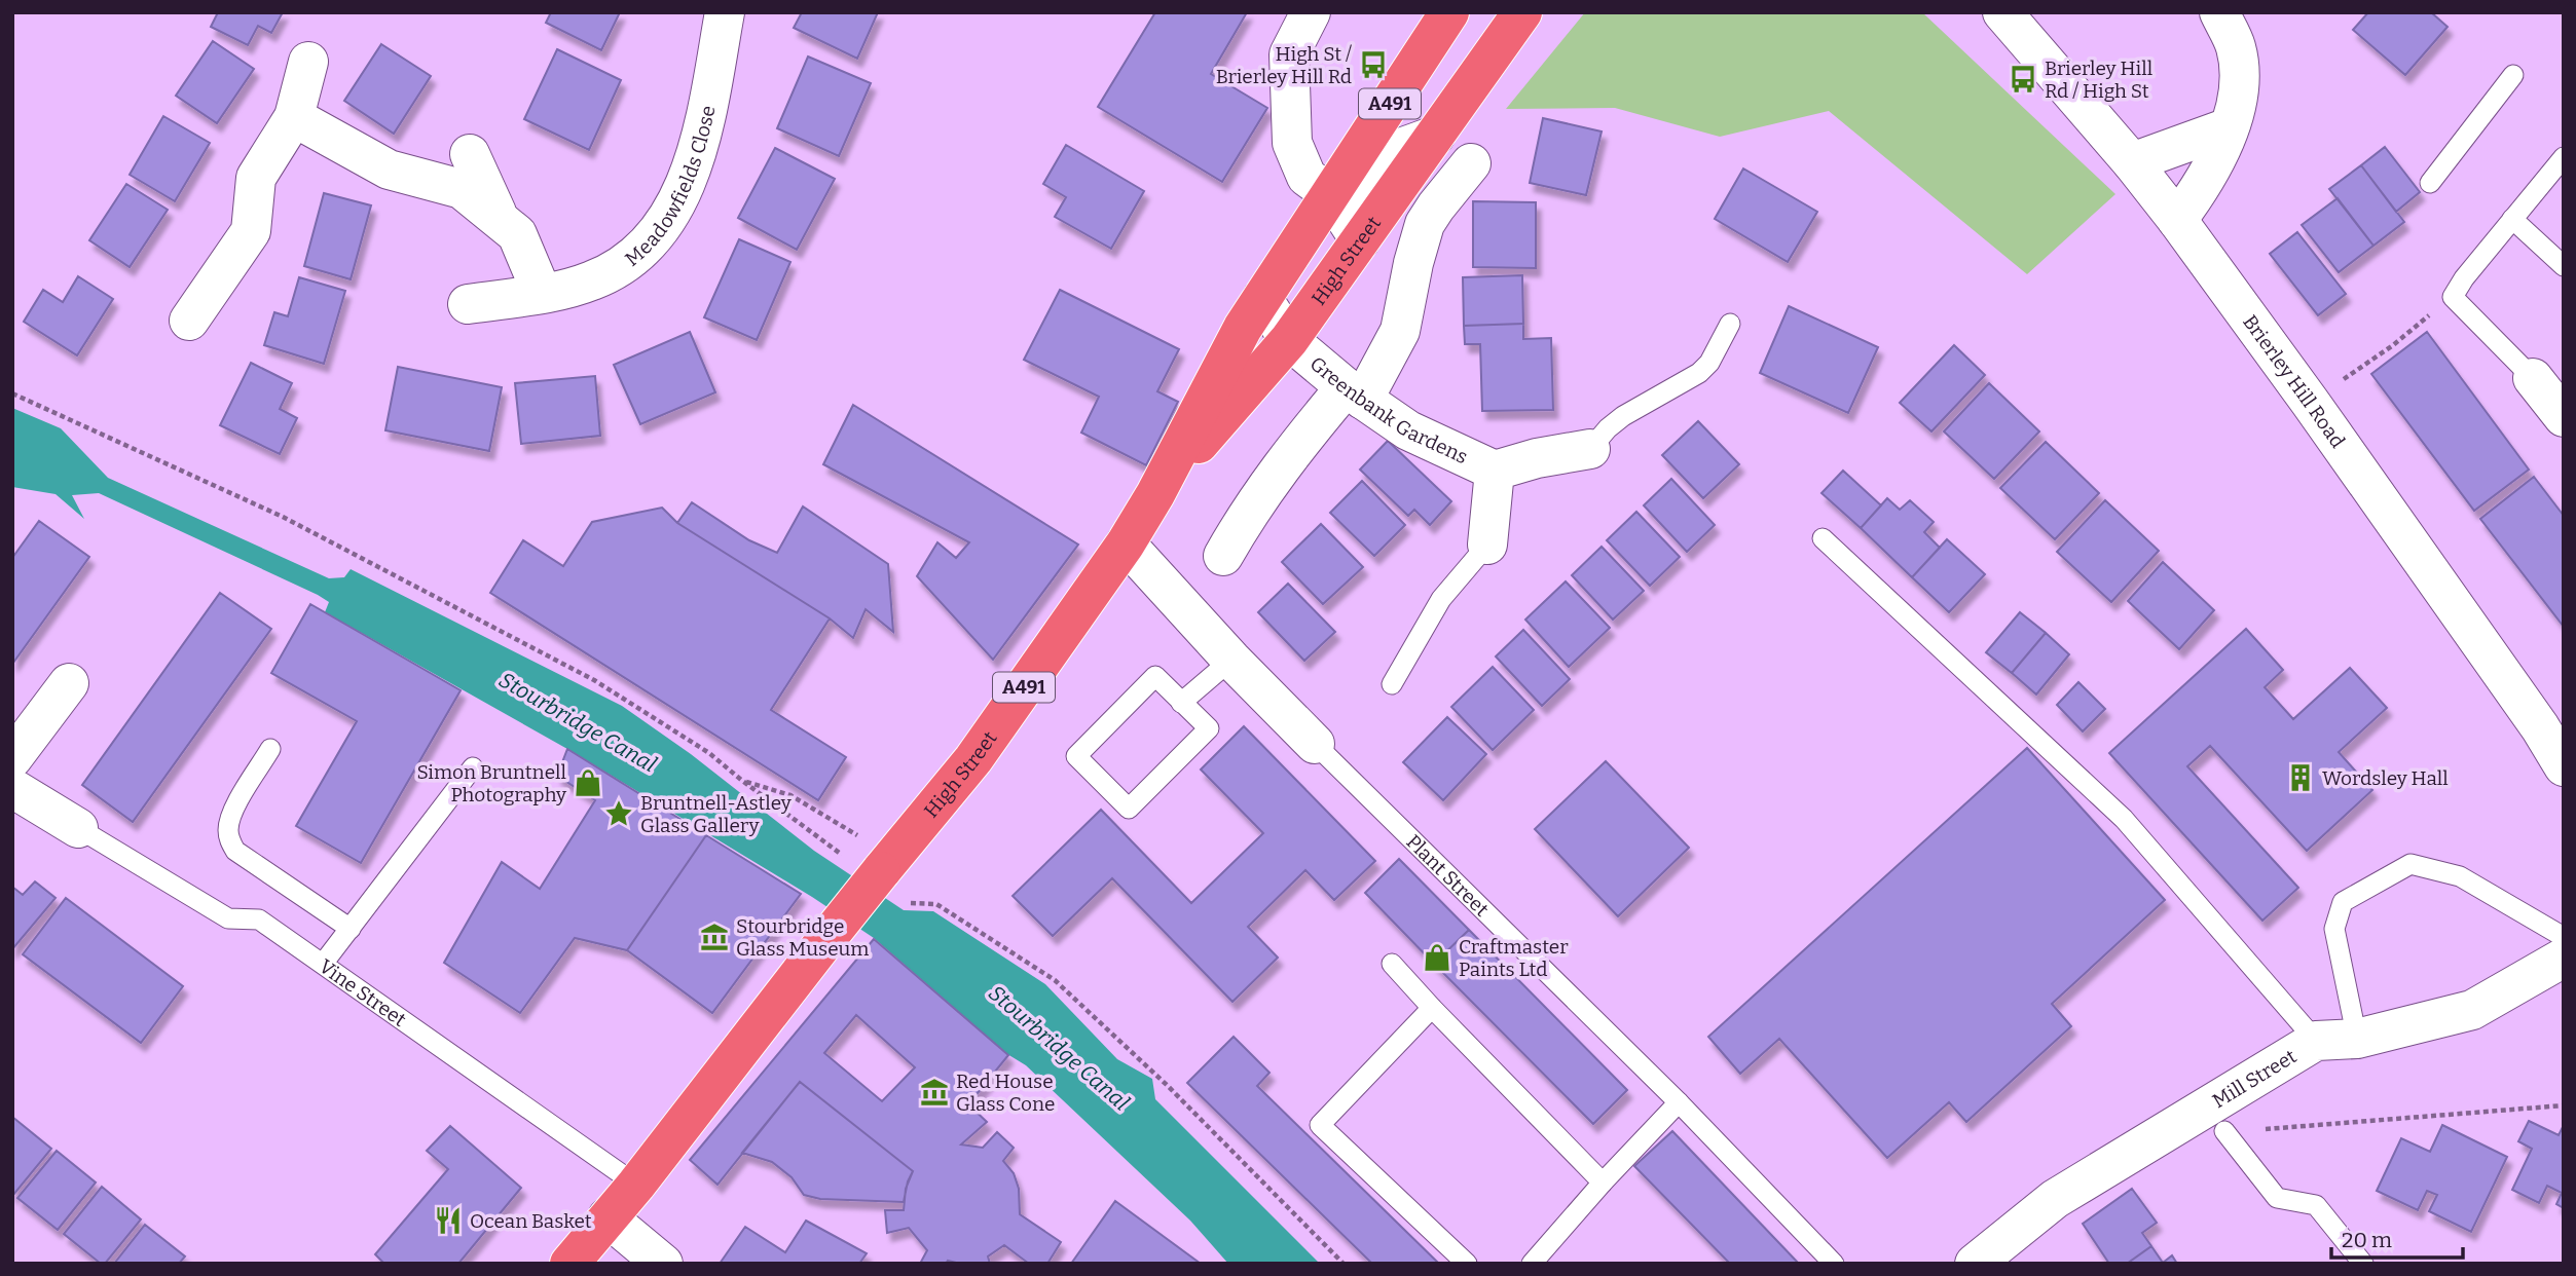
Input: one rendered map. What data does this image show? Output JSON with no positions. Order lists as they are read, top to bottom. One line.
{"streets":{"highway":["A491","High Street"],"street":["Meadowfields Close","Brierley Hill Road","Greenbank Gardens","Plant Street","Mill Street"],"lane":["Vine Street"]},"crossings":[["High Street","Greenbank Gardens"],["High Street","Plant Street"],["High Street","Vine Street"]],"water":["Stourbridge Canal"],"places":{"bus stop":["High St / Brierley Hill Rd","Brierley Hill Rd / High St"],"building":["Wordsley Hall"],"shop":["Simon Bruntnell Photography","Craftmaster Paints Ltd"],"place":["Bruntnell-Astley Glass Gallery"],"museum":["Stourbridge Glass Museum","Red House Glass Cone"],"restaurant":["Ocean Basket"]},"scale_bar":"20 m"}
